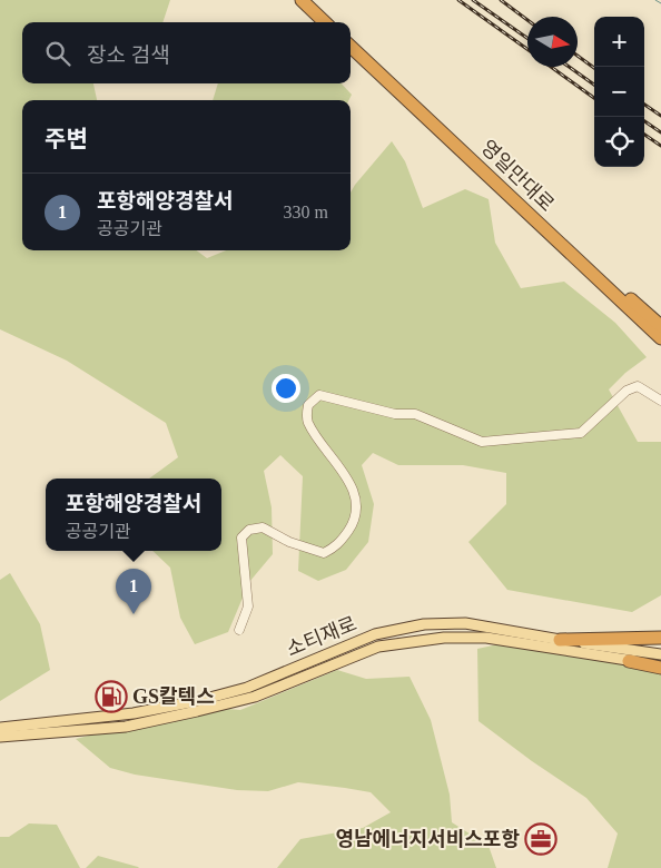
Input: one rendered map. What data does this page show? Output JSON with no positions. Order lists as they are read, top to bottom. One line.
{"streets":{"highway":["영일만대로"],"main road":["소티재로"]},"places":{"fuel station":["GS칼텍스"],"office":["영남에너지서비스포항"]},"north":"right","page":{"map_buttons":["+","−"],"search":"장소 검색","heading":"주변","list":[{"mark":"1","name":"포항해양경찰서","note":"공공기관","value":"330 m"}],"popup":["포항해양경찰서","공공기관"],"pins":"1"}}
